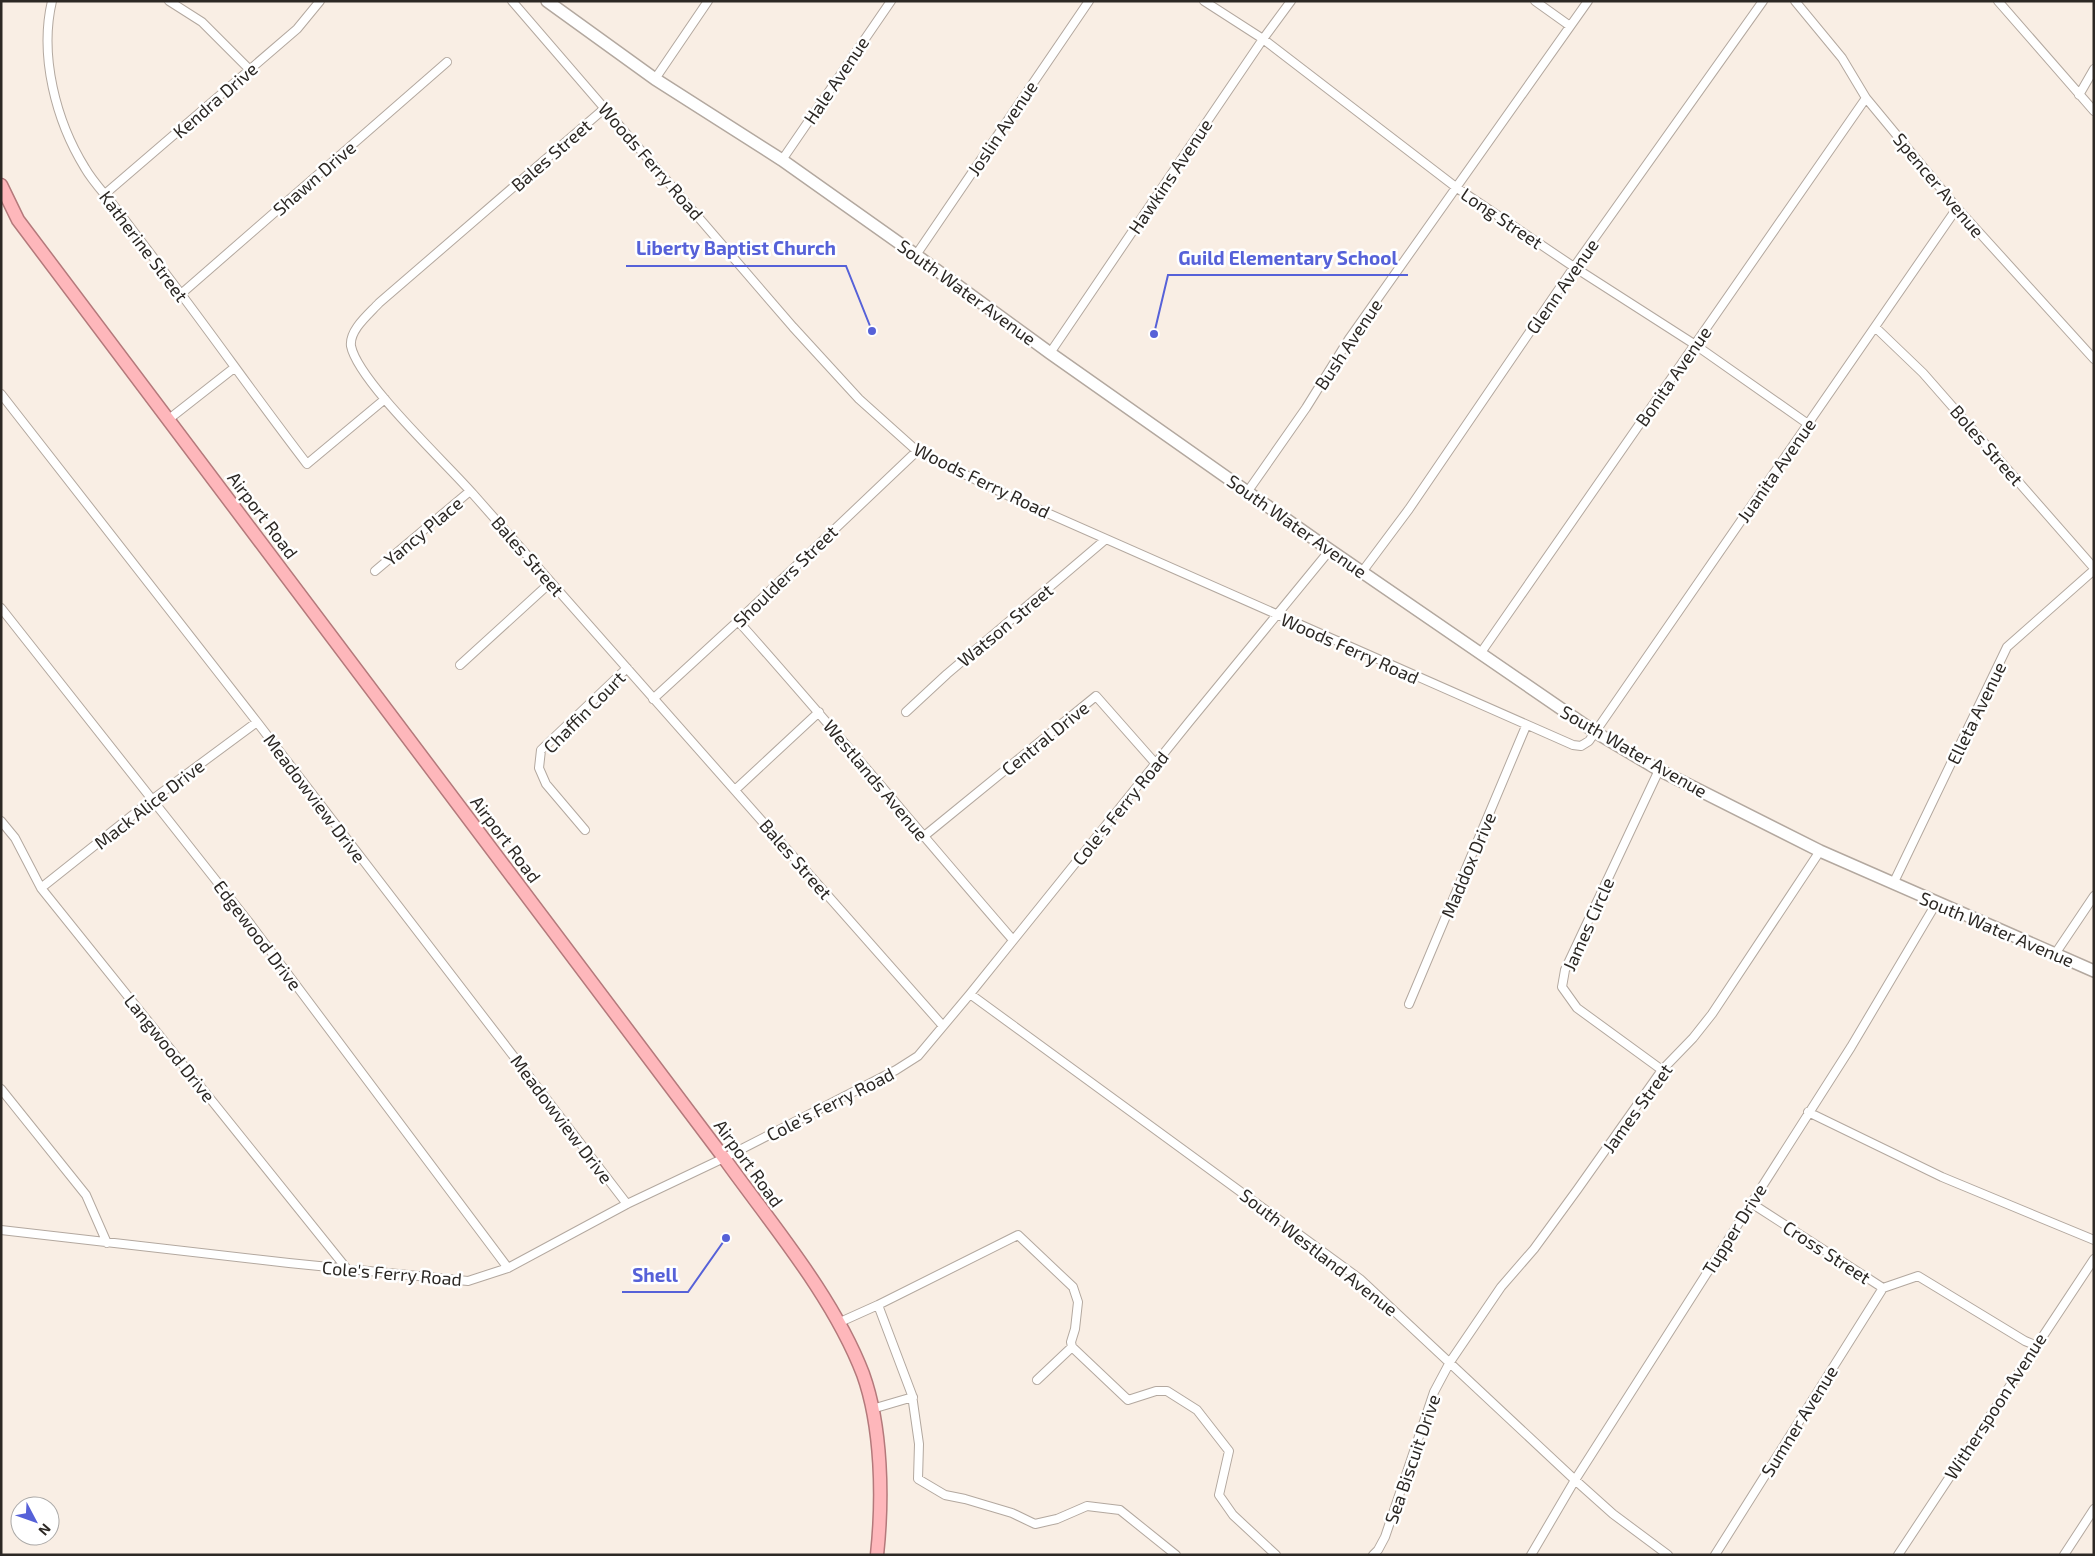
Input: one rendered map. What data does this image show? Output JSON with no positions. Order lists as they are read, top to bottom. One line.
{"streets":{"highway":["Airport Road"],"main road":["South Water Avenue"],"street":["Hale Avenue","Kendra Drive","Joslin Avenue","Bales Street","Woods Ferry Road","Hawkins Avenue","Shawn Drive","Spencer Avenue","Long Street","Katherine Street","Glenn Avenue","Bush Avenue","Bonita Avenue","Boles Street","Juanita Avenue","Yancy Place","Shoulders Street","Watson Street","Chaffin Court","Elleta Avenue","Central Drive","Westlands Avenue","Meadowview Drive","Mack Alice Drive","Cole's Ferry Road","Maddox Drive","James Circle","Edgewood Drive","Langwood Drive","James Street","Tupper Drive","South Westland Avenue","Cross Street","Witherspoon Avenue","Sumner Avenue","Sea Biscuit Drive"]},"crossings":[["Hale Avenue","South Water Avenue"],["Kendra Drive","Katherine Street"],["Joslin Avenue","South Water Avenue"],["Bales Street","Woods Ferry Road"],["Bales Street","Katherine Street"],["Bales Street","Yancy Place"],["Bales Street","Shoulders Street"],["Bales Street","Chaffin Court"],["Bales Street","Cole's Ferry Road"],["Woods Ferry Road","South Water Avenue"],["Woods Ferry Road","Juanita Avenue"],["Woods Ferry Road","Shoulders Street"],["Woods Ferry Road","Watson Street"],["Woods Ferry Road","Cole's Ferry Road"],["Woods Ferry Road","Maddox Drive"],["Hawkins Avenue","Long Street"],["Hawkins Avenue","South Water Avenue"],["Shawn Drive","Katherine Street"],["Spencer Avenue","Bonita Avenue"],["Spencer Avenue","Juanita Avenue"],["Long Street","Glenn Avenue"],["Long Street","Bush Avenue"],["Long Street","Bonita Avenue"],["Long Street","Juanita Avenue"],["Glenn Avenue","South Water Avenue"],["South Water Avenue","Bush Avenue"],["South Water Avenue","Bonita Avenue"],["South Water Avenue","Juanita Avenue"],["South Water Avenue","Elleta Avenue"],["South Water Avenue","Cole's Ferry Road"],["South Water Avenue","James Circle"],["South Water Avenue","James Street"],["South Water Avenue","Tupper Drive"],["Boles Street","Juanita Avenue"],["Boles Street","Elleta Avenue"],["Airport Road","Cole's Ferry Road"],["Shoulders Street","Westlands Avenue"],["Central Drive","Westlands Avenue"],["Central Drive","Cole's Ferry Road"],["Westlands Avenue","Cole's Ferry Road"],["Meadowview Drive","Mack Alice Drive"],["Meadowview Drive","Cole's Ferry Road"],["Mack Alice Drive","Edgewood Drive"],["Mack Alice Drive","Langwood Drive"],["Cole's Ferry Road","Edgewood Drive"],["Cole's Ferry Road","Langwood Drive"],["Cole's Ferry Road","South Westland Avenue"],["James Circle","James Street"],["James Street","South Westland Avenue"],["James Street","Sea Biscuit Drive"],["Tupper Drive","South Westland Avenue"],["Tupper Drive","Cross Street"],["South Westland Avenue","Sea Biscuit Drive"],["Cross Street","Witherspoon Avenue"],["Cross Street","Sumner Avenue"]],"places":["Liberty Baptist Church","Guild Elementary School","Shell"],"north":"bottom right"}
